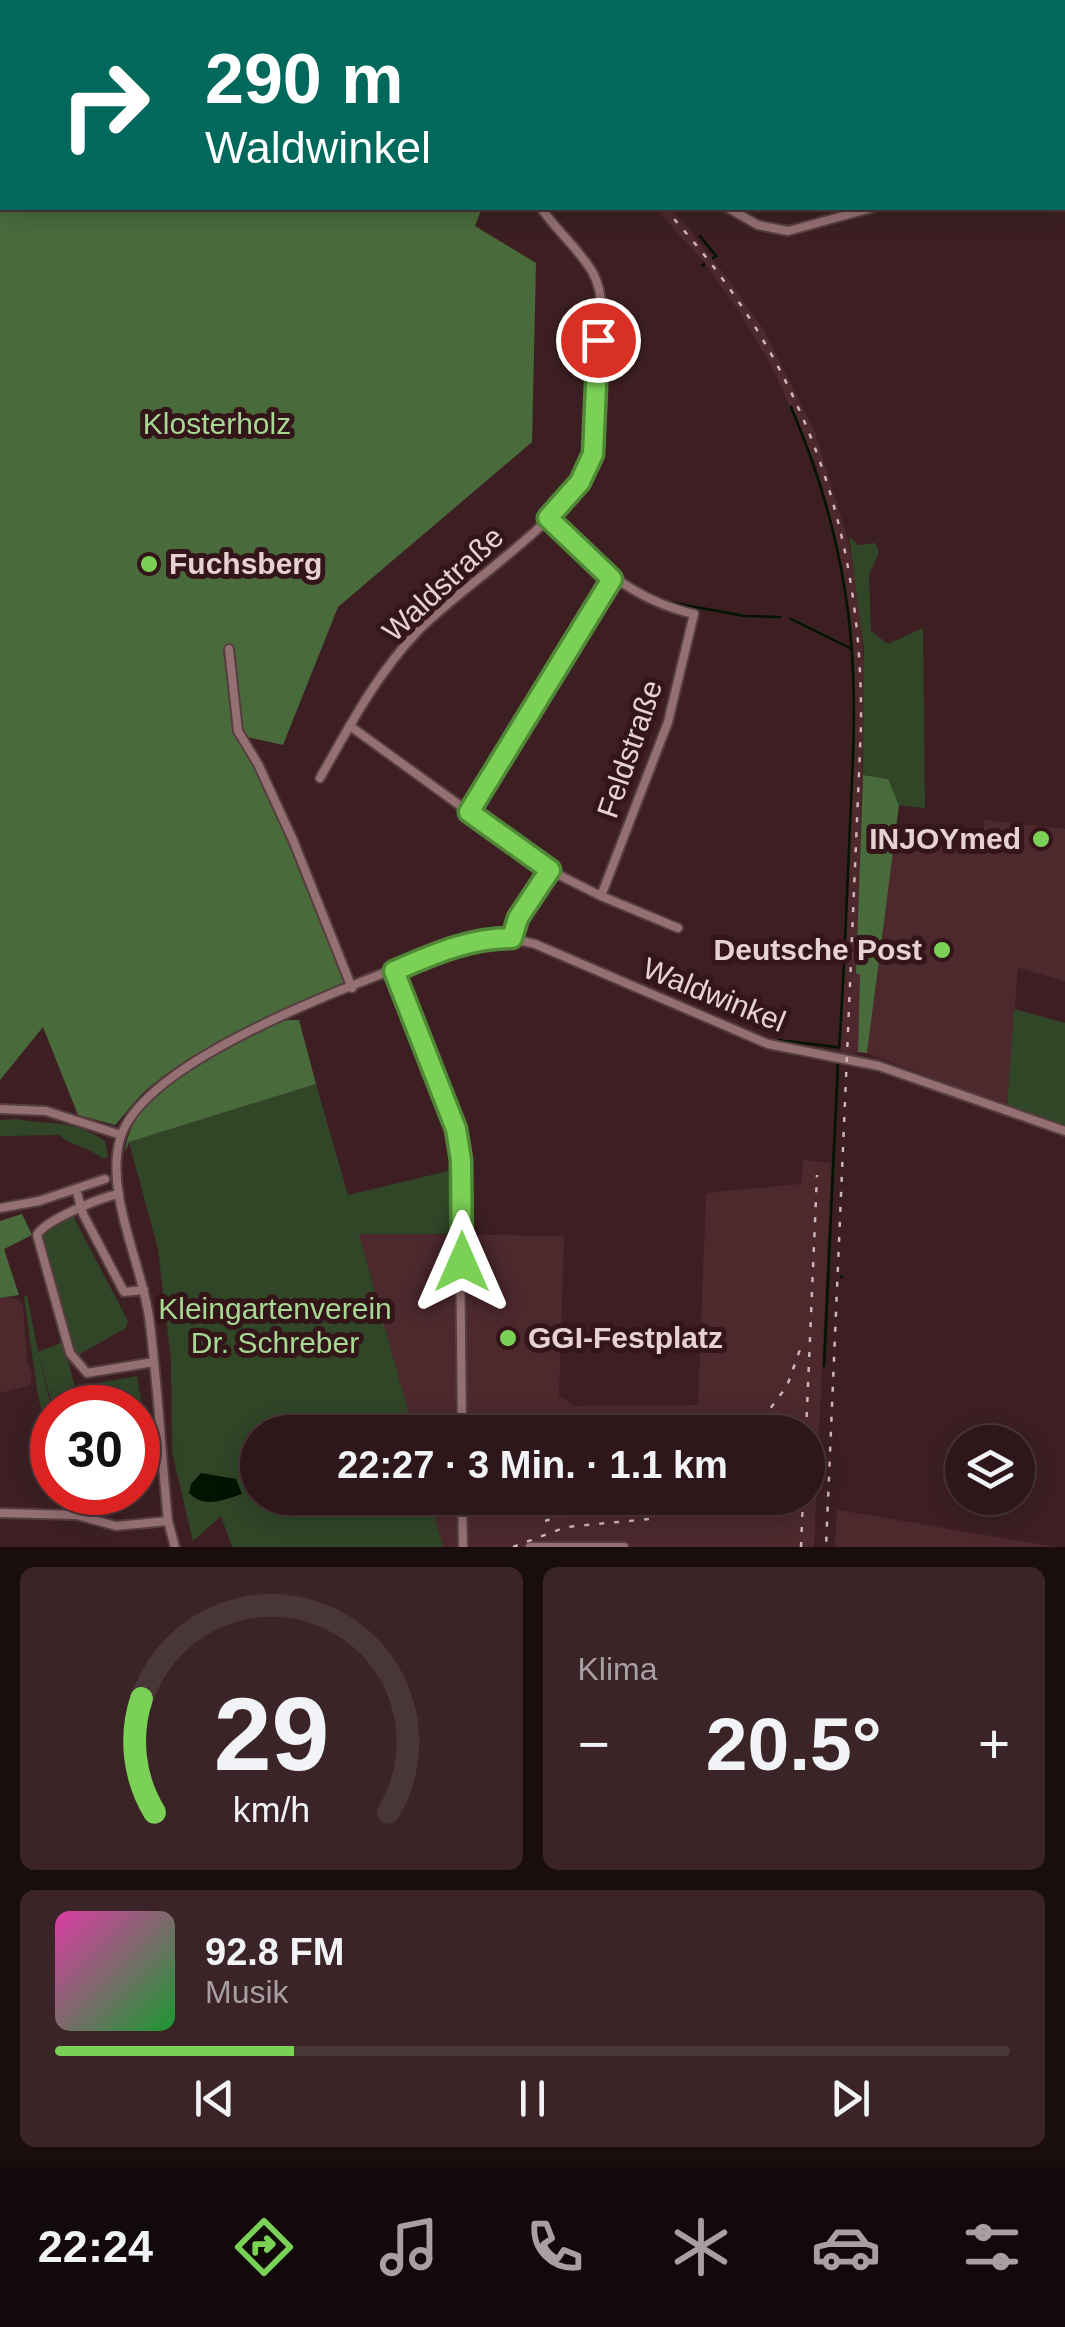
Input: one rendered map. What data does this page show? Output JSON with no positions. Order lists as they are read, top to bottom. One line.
{"streets":{"street":["Waldstraße","Feldstraße","Waldwinkel"]},"parks":["Klosterholz","Kleingartenverein Dr. Schreber"],"places":["Fuchsberg","INJOYmed","Deutsche Post","GGI-Festplatz"],"page":{"turn":["290 m","Waldwinkel"],"limit":"30","trip":"22:27 · 3 Min. · 1.1 km","tile":"Klima","heat":["−","20.5°","+"],"song":["92.8 FM","Musik"],"tabs":"22:24","gauge":["29","km/h"]}}
